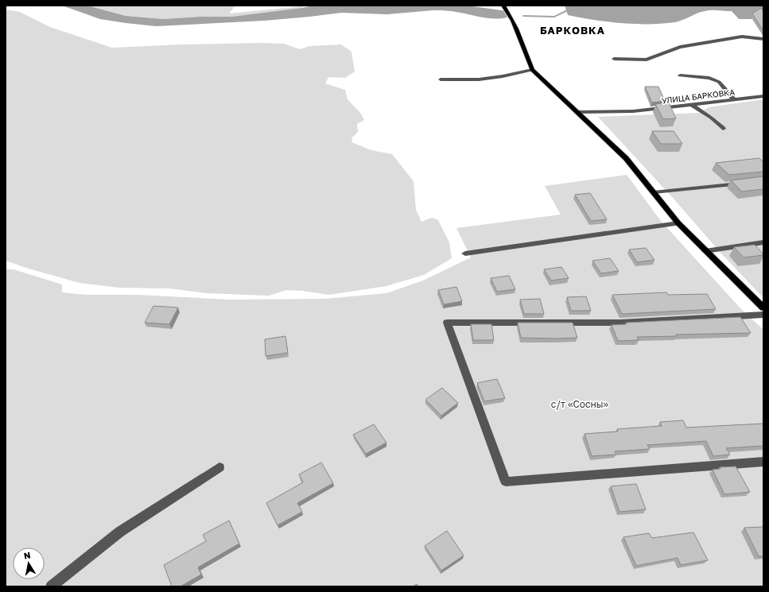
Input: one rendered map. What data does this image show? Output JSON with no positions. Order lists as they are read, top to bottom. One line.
{"streets":{"street":["УЛИЦА БАРКОВКА"]},"districts":["БАРКОВКА"],"parks":["с/т «Сосны»"],"north":"top"}
